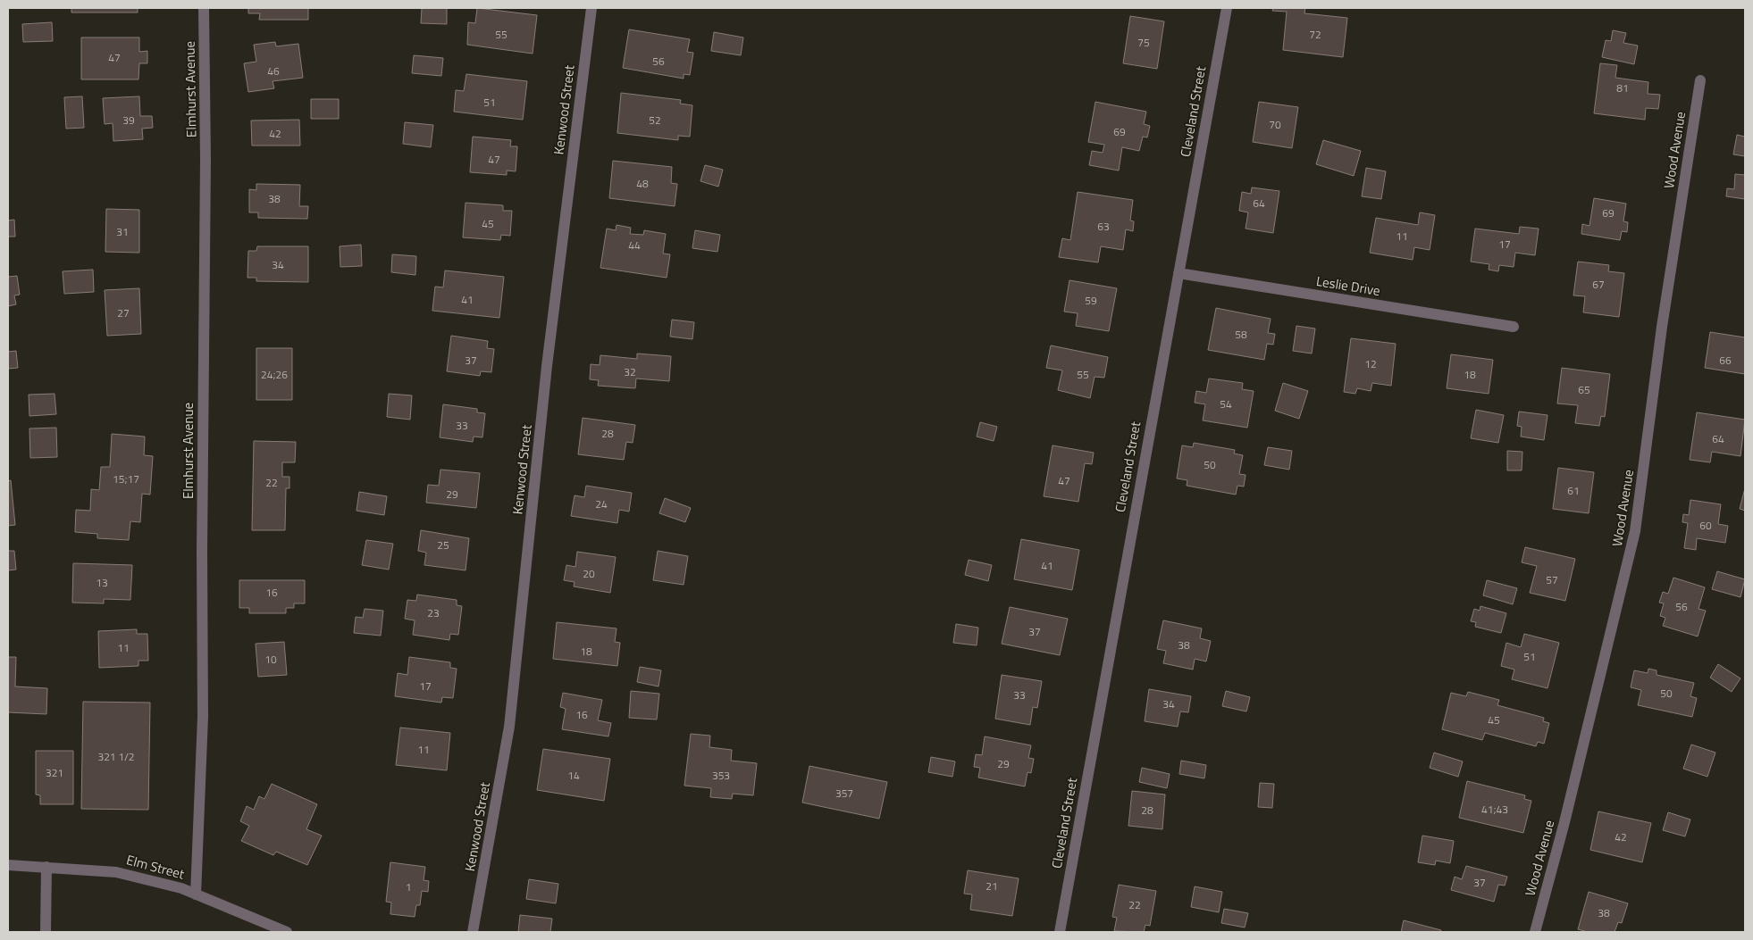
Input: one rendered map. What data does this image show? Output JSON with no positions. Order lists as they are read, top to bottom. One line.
{"streets":{"street":["Elmhurst Avenue","Kenwood Street","Cleveland Street","Wood Avenue","Leslie Drive","Elm Street"]},"crossings":[["Elmhurst Avenue","Elm Street"],["Cleveland Street","Leslie Drive"]],"house_numbers":["55","72","75","47","56","46","81","51","39","52","70","69","42","47","48","38","64","69","45","63","31","11","17","44","34","67","41","59","27","58","37","66","12","32","24;26","55","18","65","54","33","28","64","50","15;17","47","22","61","29","24","60","25","41","20","57","13","16","56","23","37","38","11","18","51","10","17","50","33","34","16","45","11","321 1/2","29","321","14","353","357","41;43","28","42","37","21","1","22","38"]}
